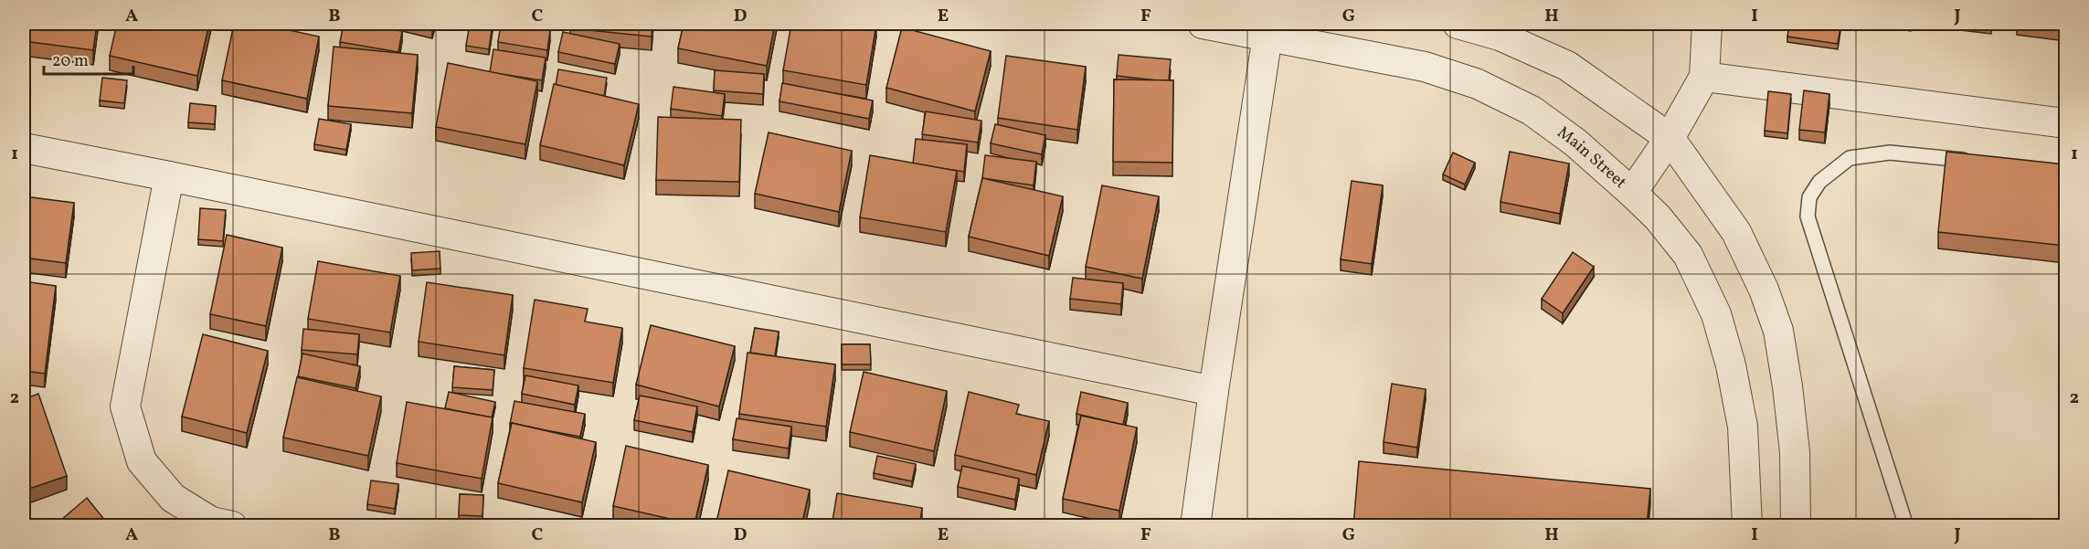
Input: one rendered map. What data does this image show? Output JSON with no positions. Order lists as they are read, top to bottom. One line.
{"streets":{"street":["Main Street"]},"scale_bar":"20 m","grid":{"columns":["A","B","C","D","E","F","G","H","I","J"],"rows":["1","2"]}}
